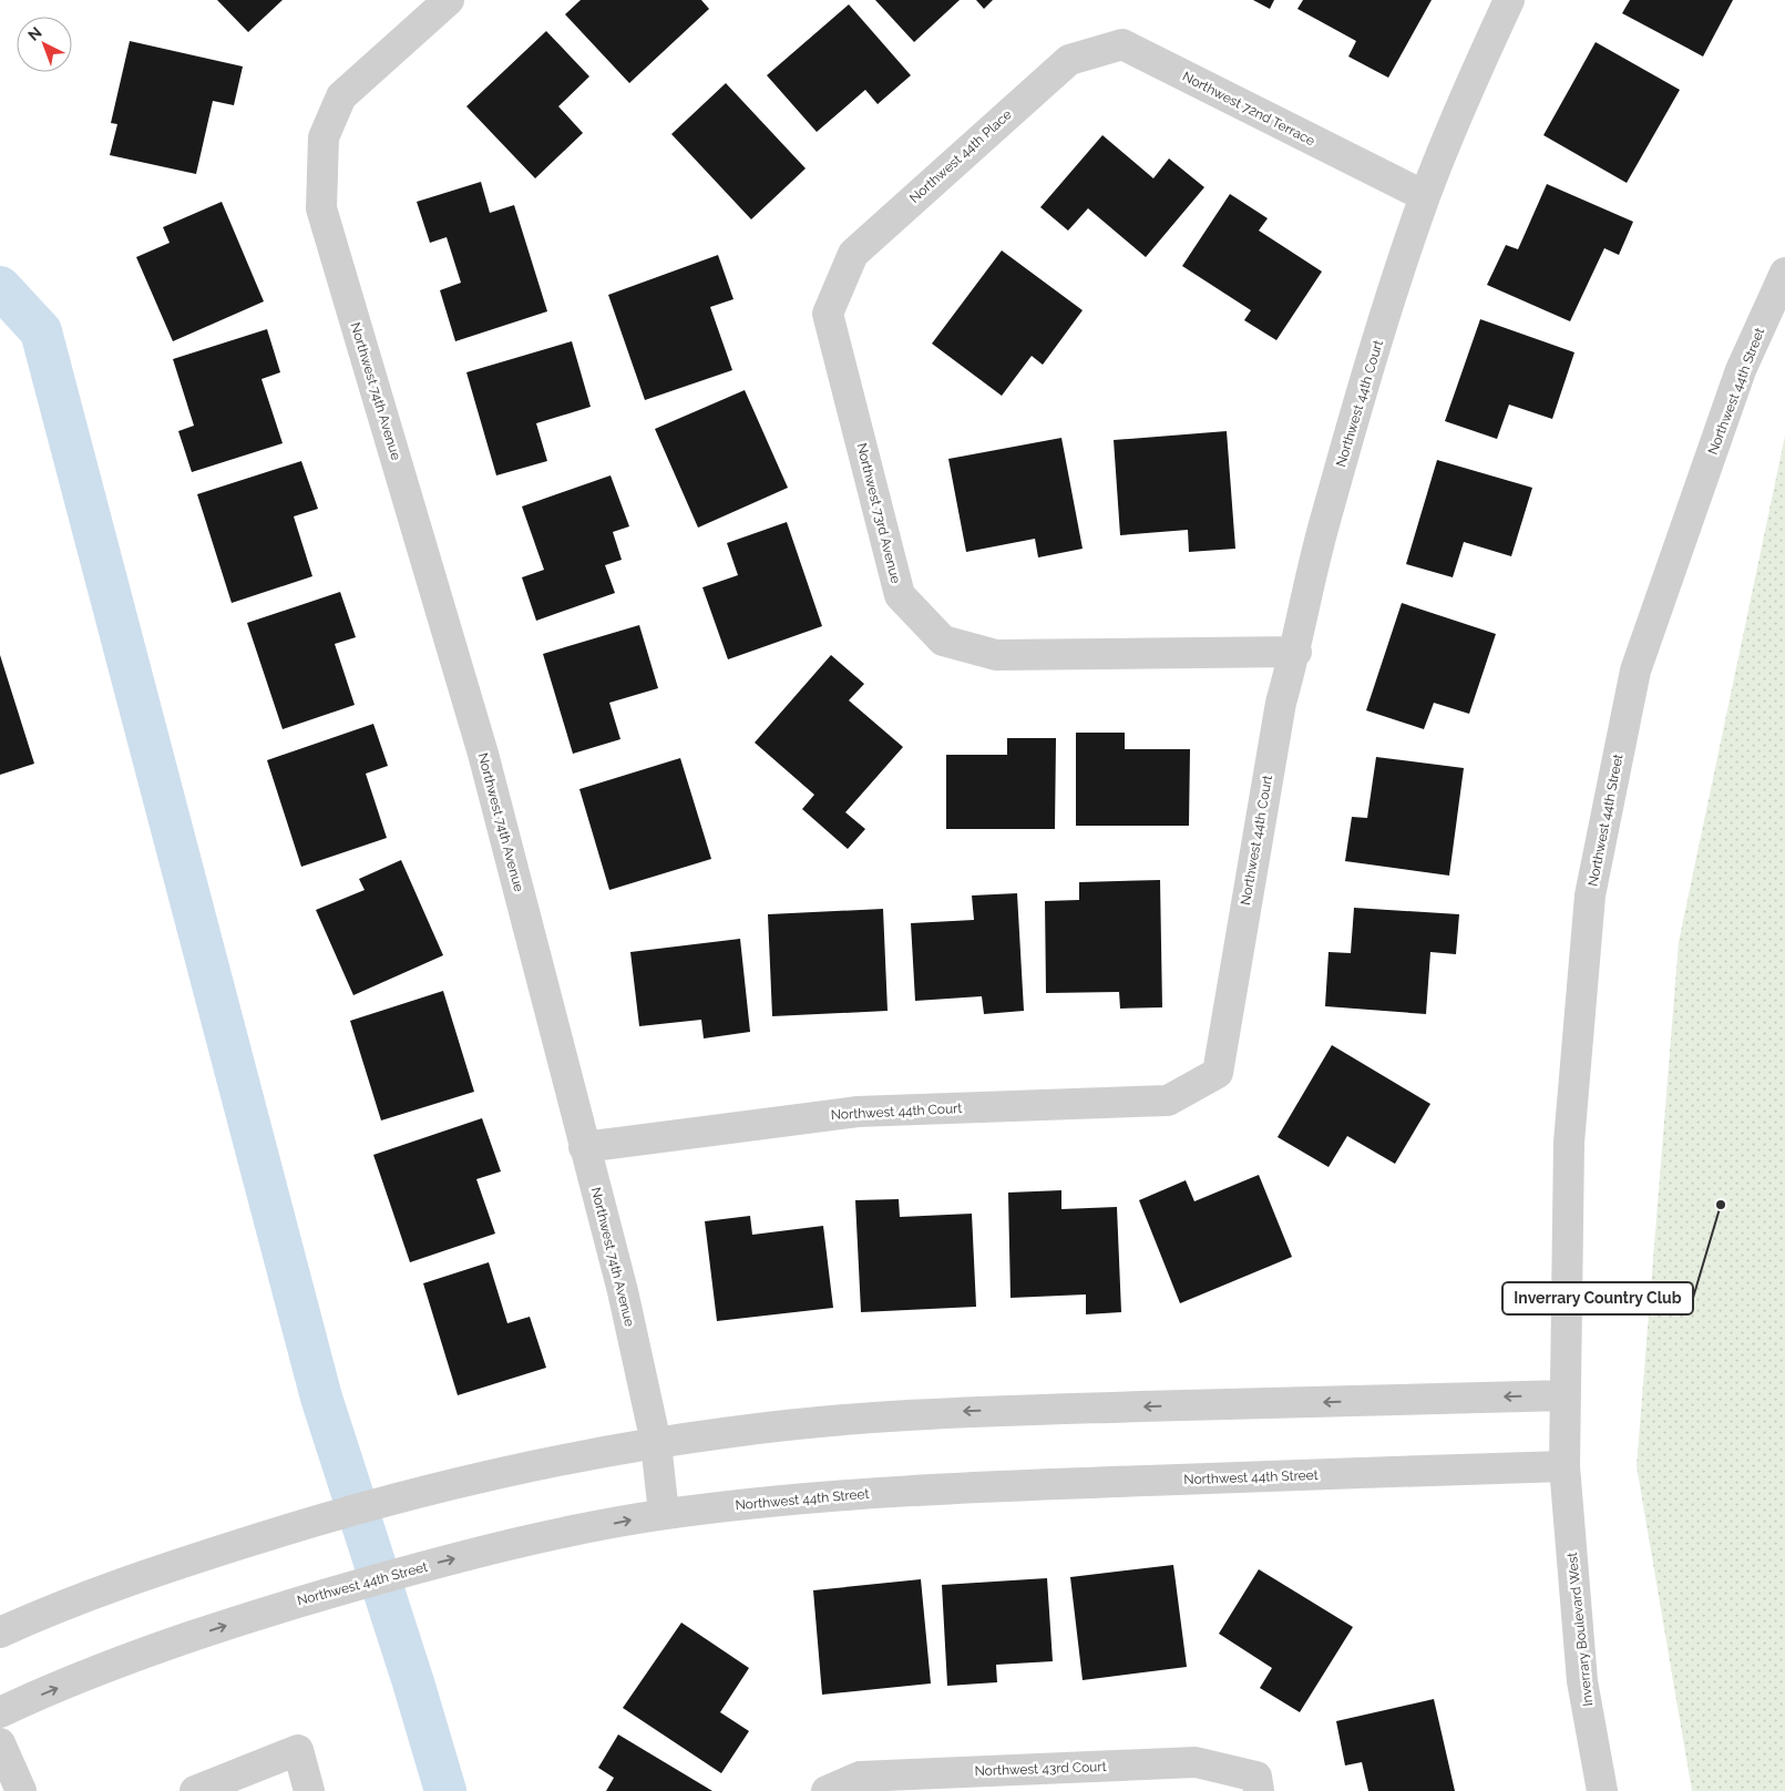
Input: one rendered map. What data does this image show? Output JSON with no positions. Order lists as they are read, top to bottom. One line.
{"streets":{"street":["Northwest 72nd Terrace","Northwest 44th Place","Northwest 74th Avenue","Northwest 44th Street","Northwest 44th Court","Northwest 73rd Avenue","Inverrary Boulevard West","Northwest 43rd Court"]},"crossings":[["Northwest 72nd Terrace","Northwest 44th Place"],["Northwest 72nd Terrace","Northwest 44th Court"],["Northwest 44th Place","Northwest 73rd Avenue"],["Northwest 74th Avenue","Northwest 44th Street"],["Northwest 74th Avenue","Northwest 44th Court"],["Northwest 44th Street","Inverrary Boulevard West"],["Northwest 44th Court","Northwest 73rd Avenue"]],"places":["Inverrary Country Club"],"north":"top left"}
